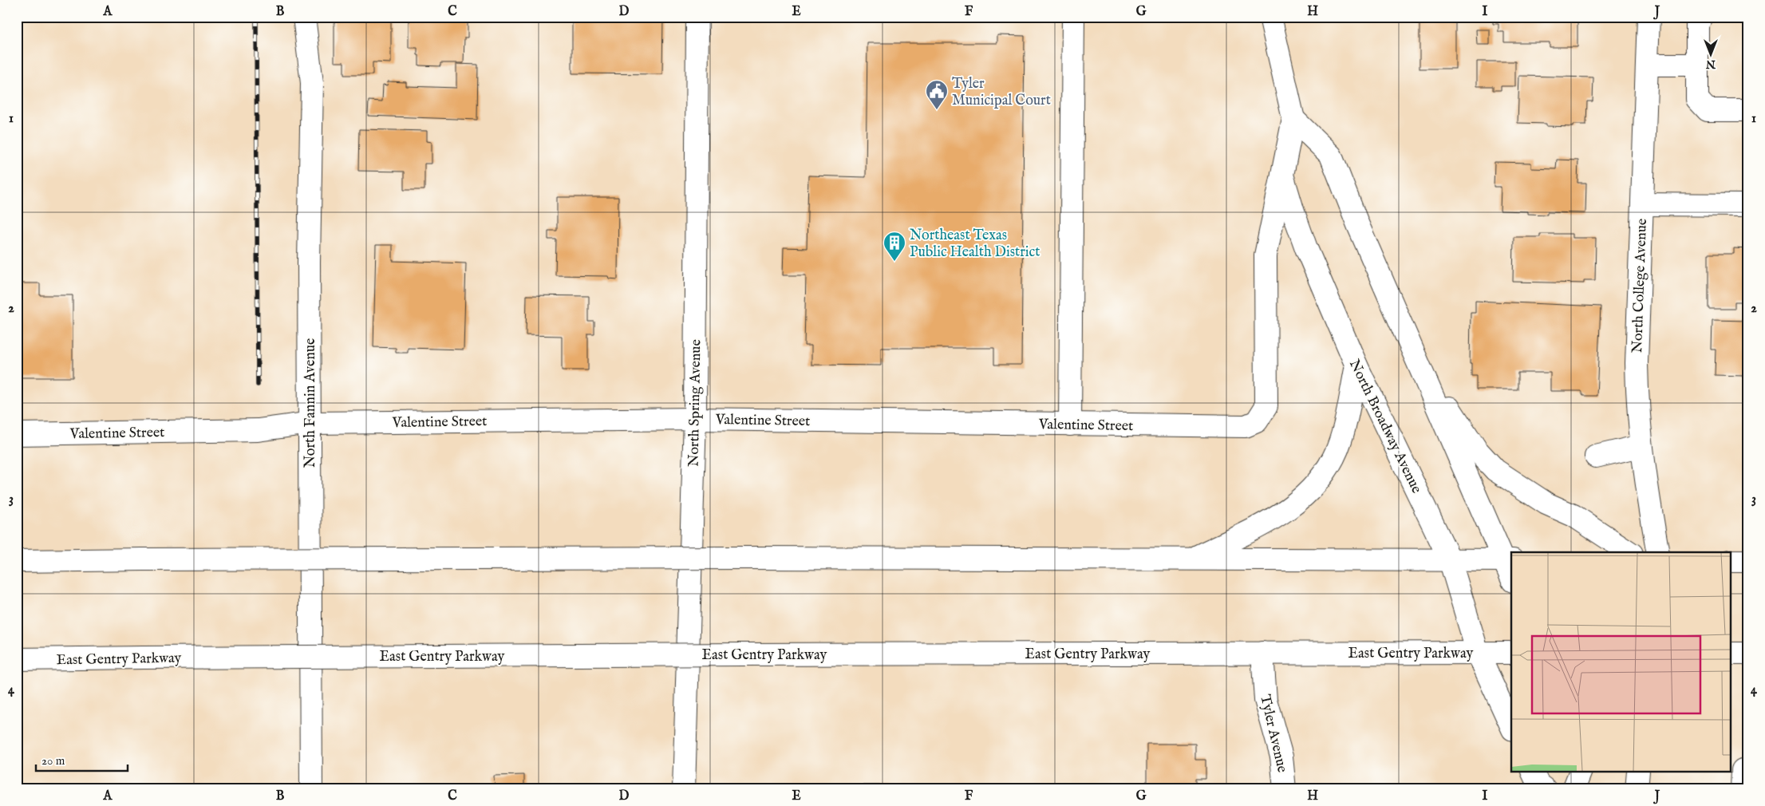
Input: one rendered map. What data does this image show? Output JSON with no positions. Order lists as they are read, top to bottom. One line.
{"streets":{"main road":["North College Avenue","North Fannin Avenue","North Spring Avenue","Valentine Street","North Broadway Avenue","East Gentry Parkway","Tyler Avenue"]},"crossings":[["North Fannin Avenue","Valentine Street"],["North Spring Avenue","Valentine Street"],["Valentine Street","North Broadway Avenue"],["North Broadway Avenue","East Gentry Parkway"],["East Gentry Parkway","Tyler Avenue"]],"places":{"public building":["Tyler Municipal Court"],"building":["Northeast Texas Public Health District"]},"scale_bar":"20 m","north":"bottom","grid":{"columns":["A","B","C","D","E","F","G","H","I","J"],"rows":["1","2","3","4"]}}
